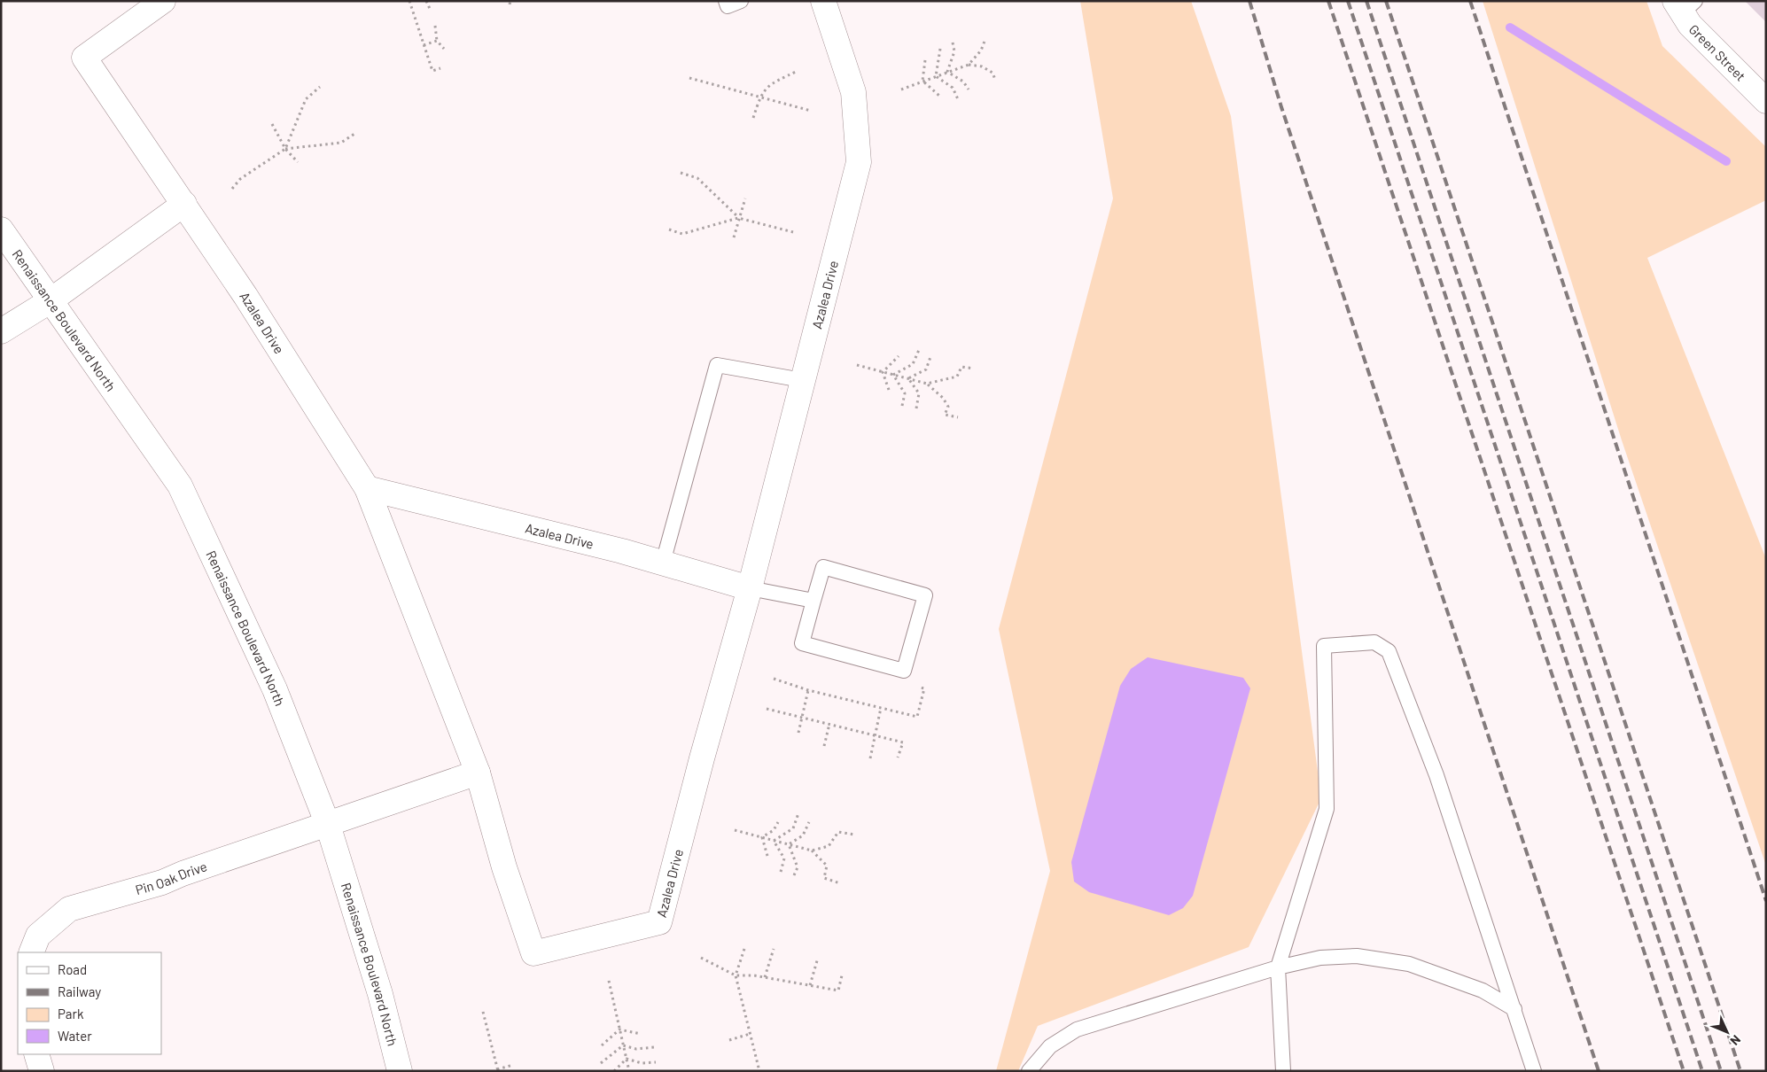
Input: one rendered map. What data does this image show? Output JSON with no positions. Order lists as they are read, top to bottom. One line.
{"streets":{"street":["Green Street","Azalea Drive","Renaissance Boulevard North","Pin Oak Drive"]},"crossings":[["Renaissance Boulevard North","Pin Oak Drive"]],"legend":["Road","Railway","Park","Water"],"north":"bottom right"}
